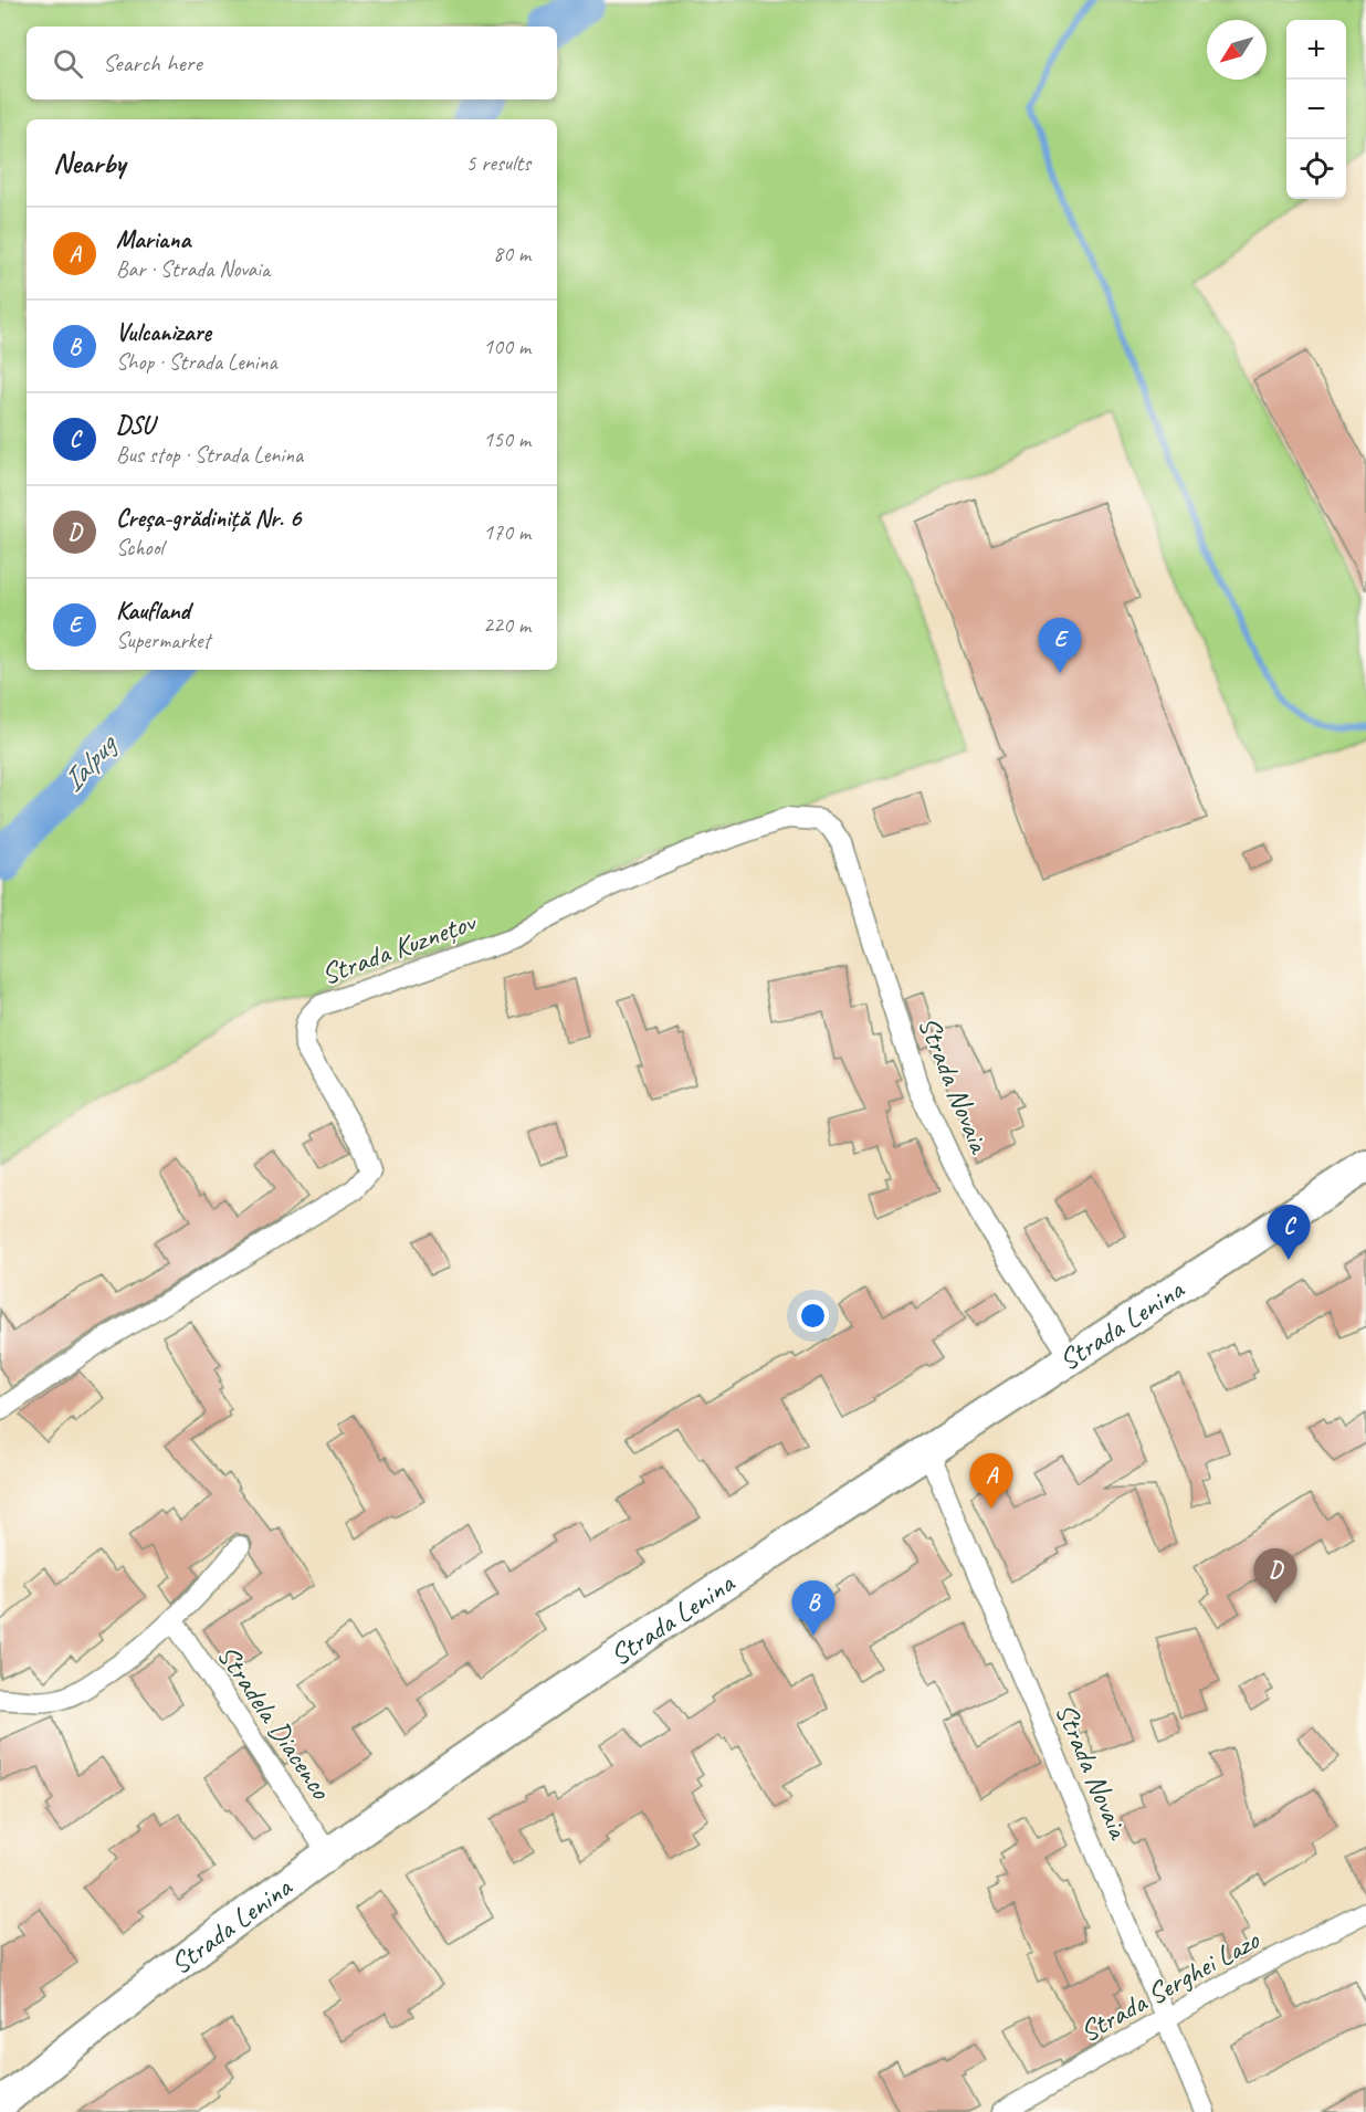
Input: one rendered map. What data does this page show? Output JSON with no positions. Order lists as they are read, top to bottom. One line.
{"streets":{"main road":["Strada Lenina"],"street":["Strada Kuznețov","Strada Novaia","Stradela Diacenco","Strada Serghei Lazo"]},"crossings":[["Strada Kuznețov","Strada Novaia"],["Strada Novaia","Strada Lenina"],["Strada Novaia","Strada Serghei Lazo"],["Strada Lenina","Stradela Diacenco"]],"water":["Ialpug"],"north":"bottom left","page":{"map_buttons":["+","−"],"search":"Search here","heading":["Nearby","5 results"],"list":[{"mark":"A","name":"Mariana","note":"Bar · Strada Novaia","value":"80 m"},{"mark":"B","name":"Vulcanizare","note":"Shop · Strada Lenina","value":"100 m"},{"mark":"C","name":"DSU","note":"Bus stop · Strada Lenina","value":"150 m"},{"mark":"D","name":"Creșa-grădiniță Nr. 6","note":"School","value":"170 m"},{"mark":"E","name":"Kaufland","note":"Supermarket","value":"220 m"}],"pins":["E","C","A","D","B"]}}
